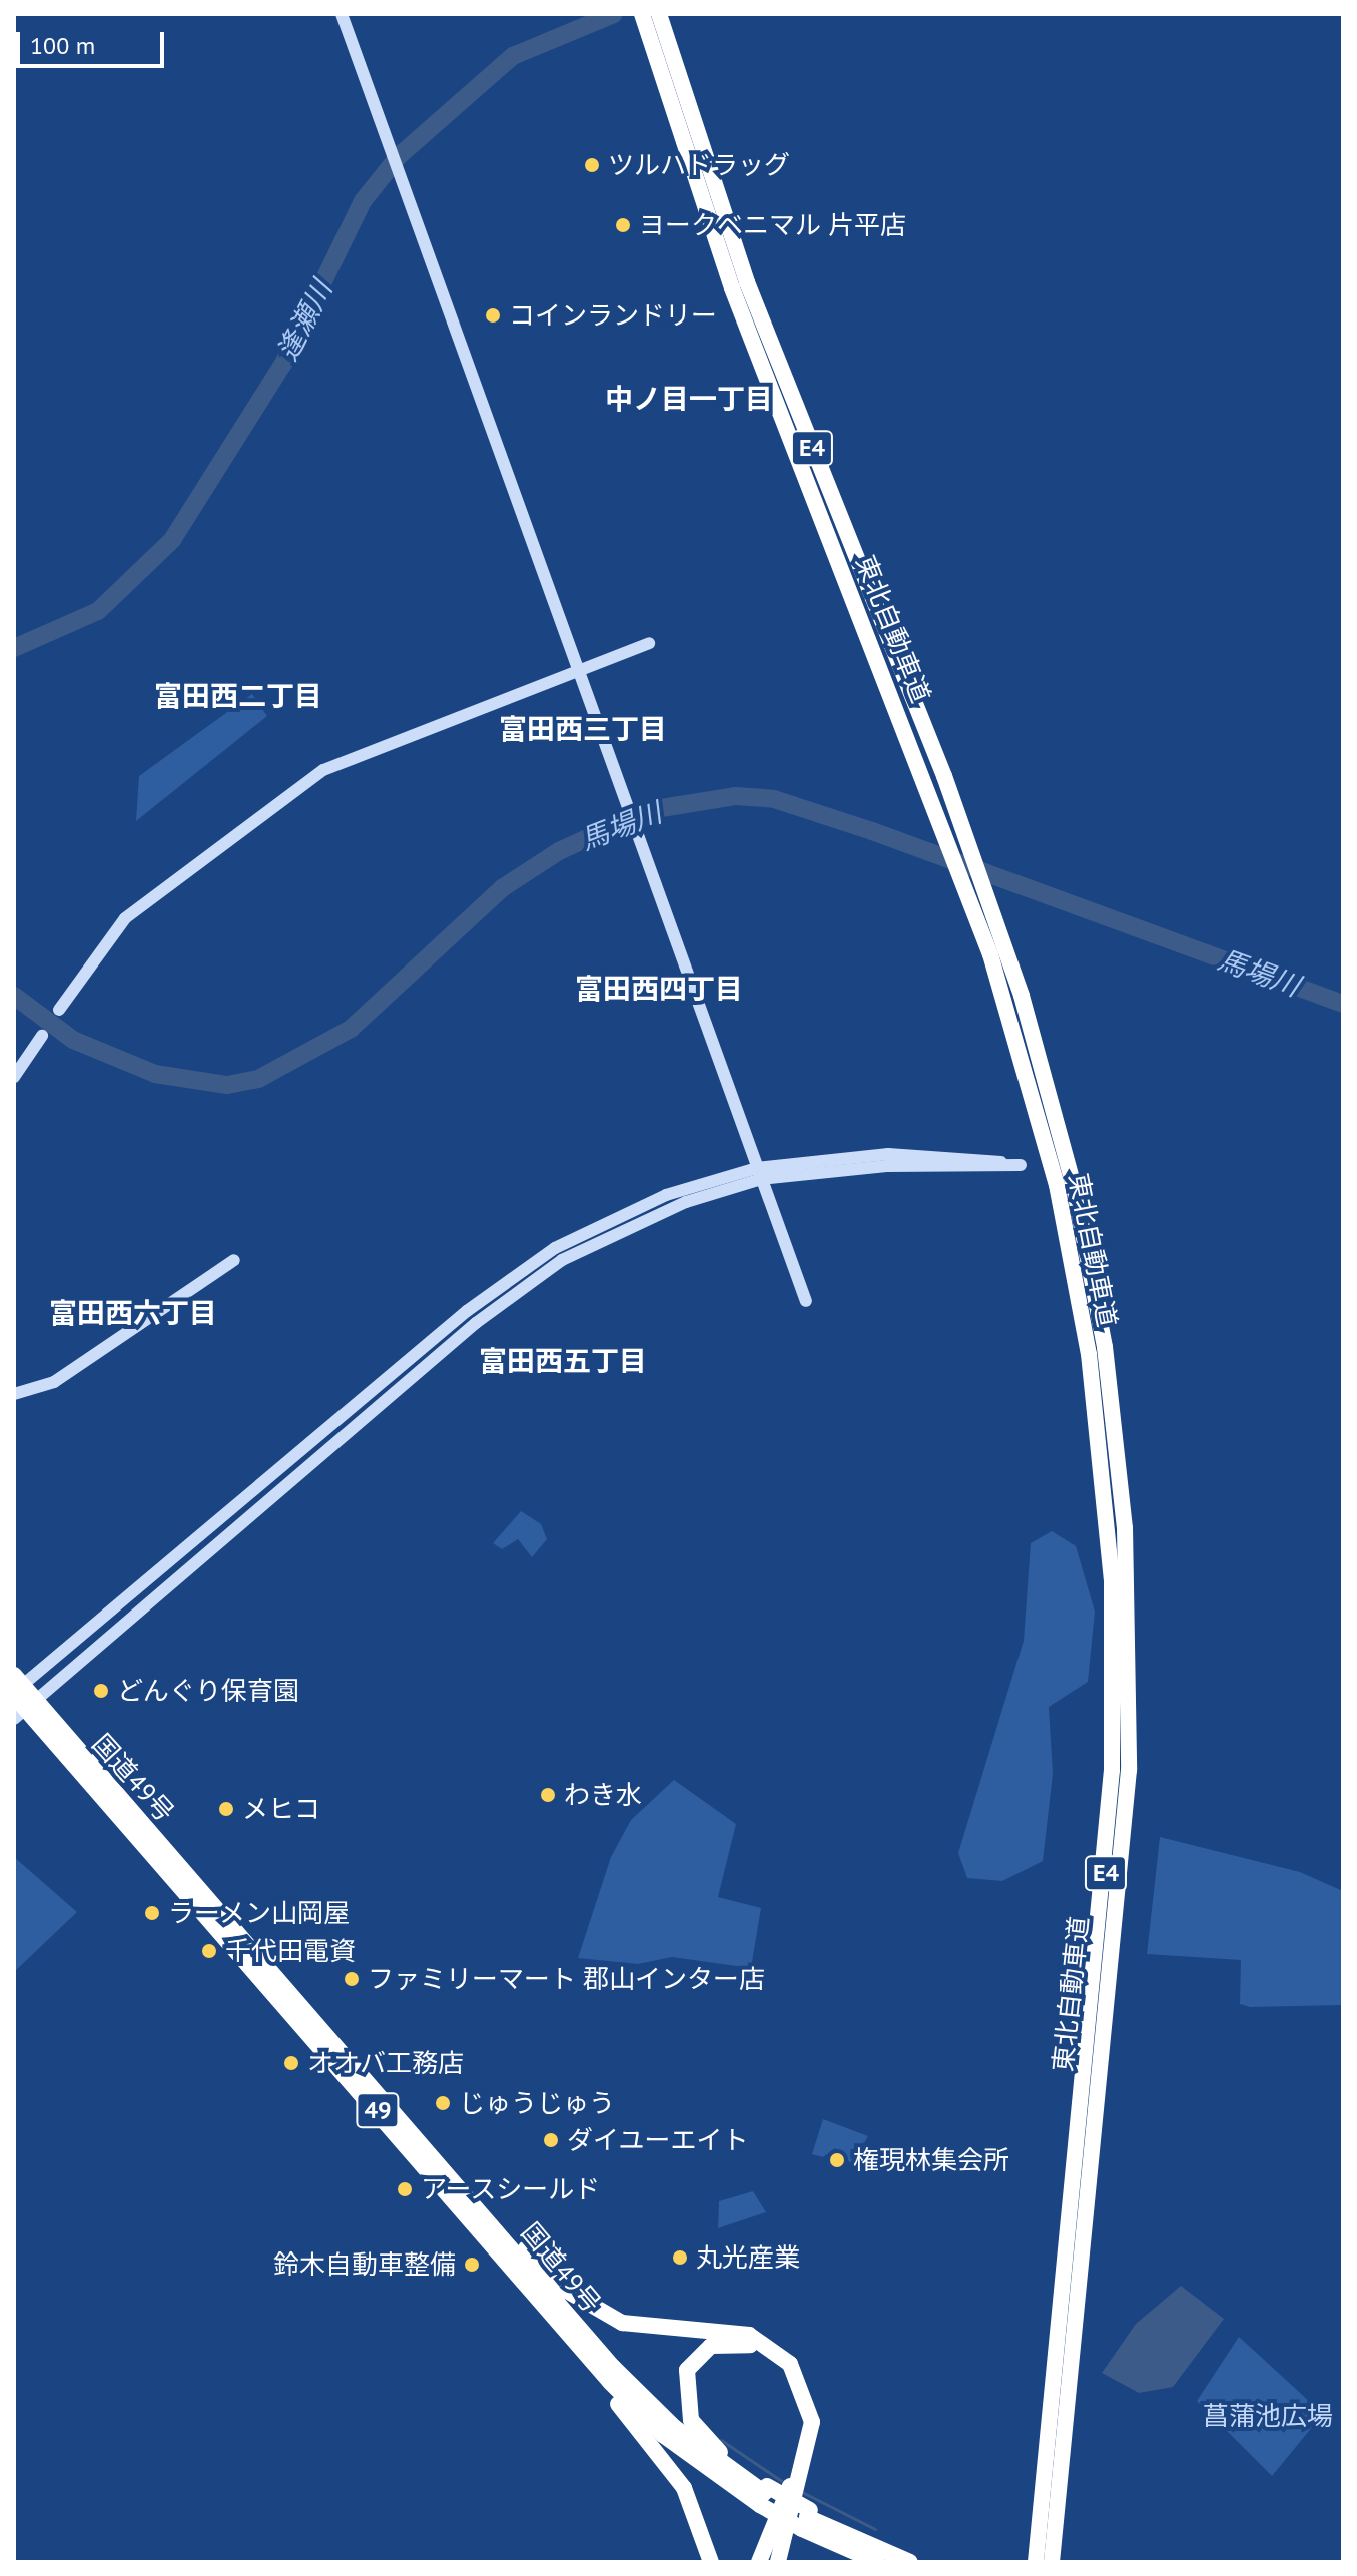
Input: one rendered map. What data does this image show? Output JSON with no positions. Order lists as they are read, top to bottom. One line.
{"streets":{"highway":["E4","東北自動車道","国道49号","49"]},"districts":["中ノ目一丁目","富田西二丁目","富田西三丁目","富田西四丁目","富田西六丁目","富田西五丁目"],"water":["逢瀬川","馬場川"],"parks":["菖蒲池広場"],"places":["ツルハドラッグ","ヨークベニマル 片平店","コインランドリー","どんぐり保育園","わき水","メヒコ","ラーメン山岡屋","千代田電資","ファミリーマート 郡山インター店","オオバ工務店","じゅうじゅう","ダイユーエイト","権現林集会所","アースシールド","丸光産業","鈴木自動車整備"],"scale_bar":"100 m"}
